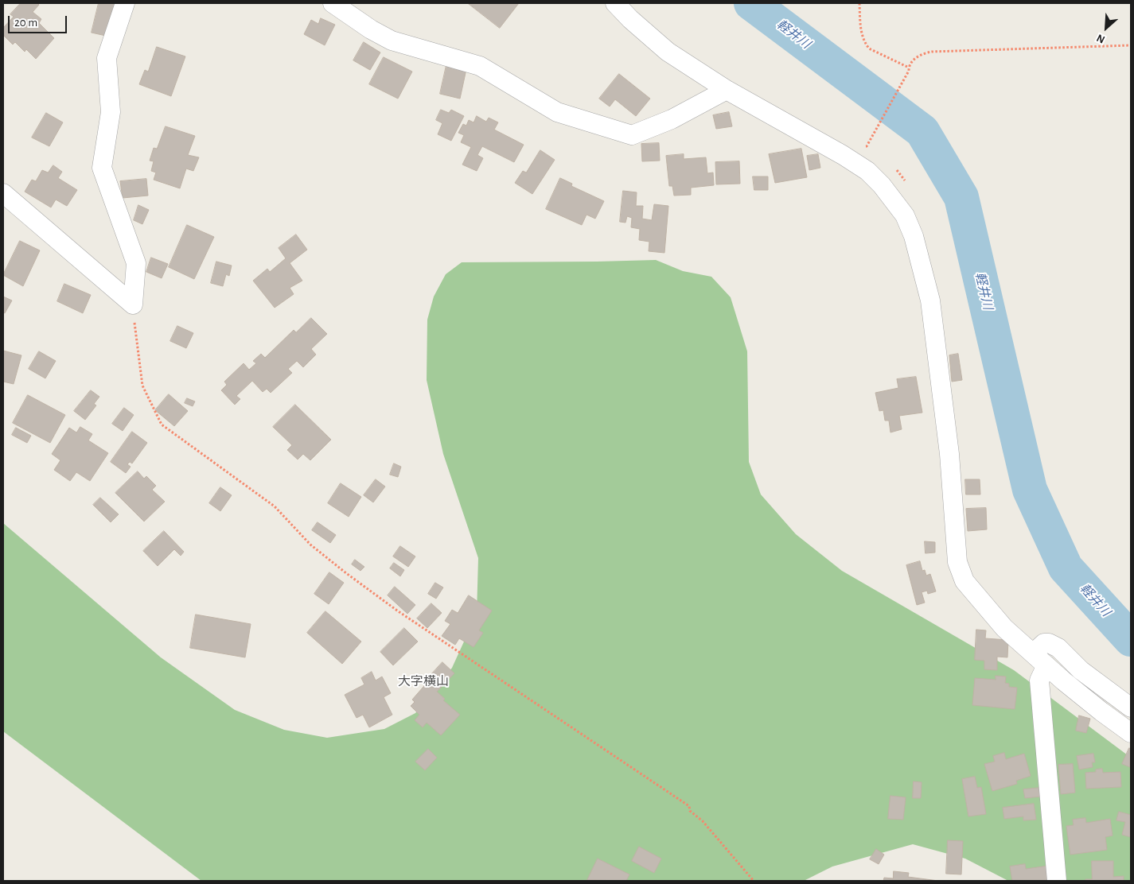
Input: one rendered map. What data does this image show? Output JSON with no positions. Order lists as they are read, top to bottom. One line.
{"districts":["大字横山"],"water":["軽井川"],"scale_bar":"20 m","north":"bottom left"}
